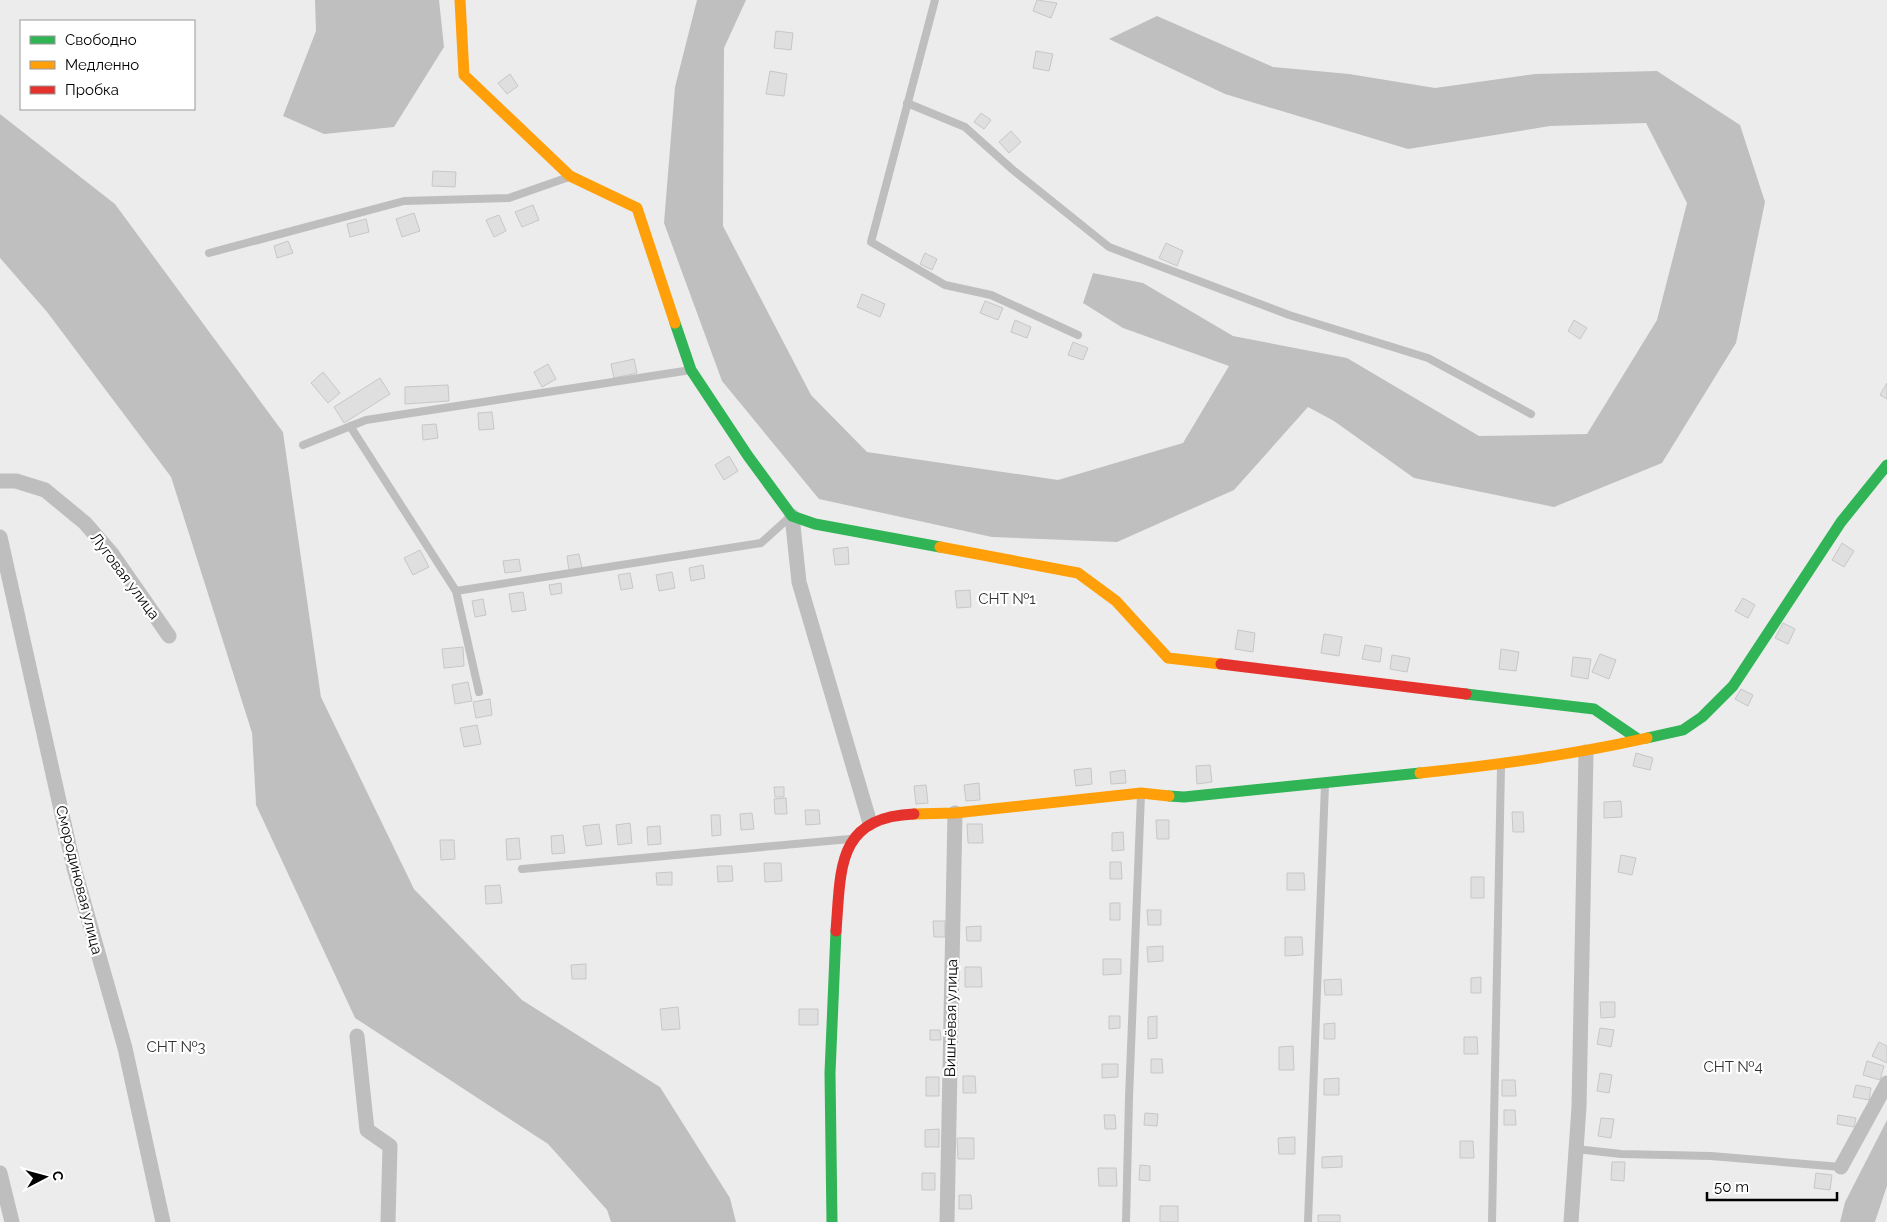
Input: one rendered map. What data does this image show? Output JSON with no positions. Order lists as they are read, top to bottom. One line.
{"streets":{"street":["Луговая улица","Смородиновая улица","Вишнёвая улица"]},"parks":["СНТ №1","СНТ №3","СНТ №4"],"legend":["Свободно","Медленно","Пробка"],"scale_bar":"50 m","north":"right"}
